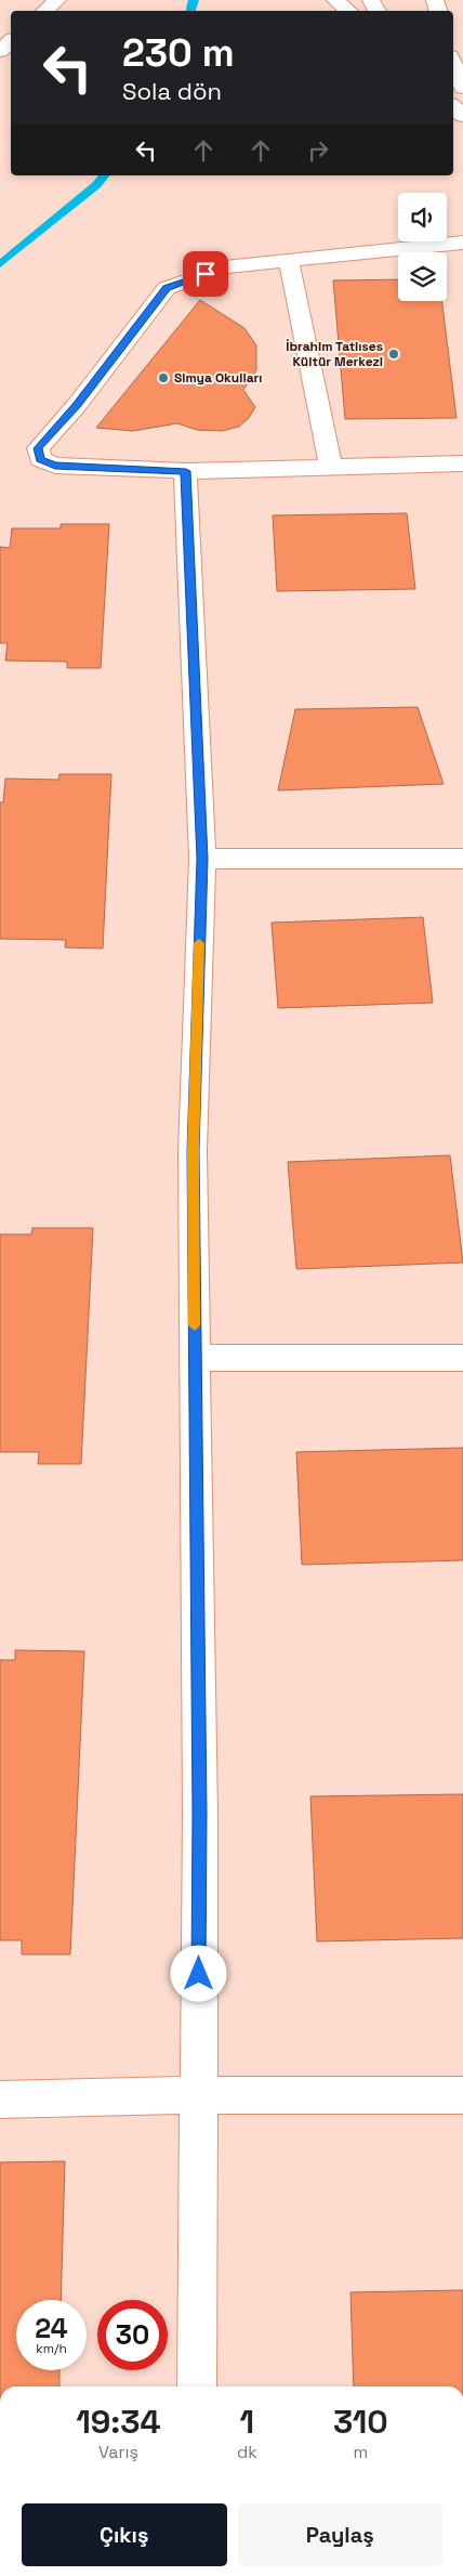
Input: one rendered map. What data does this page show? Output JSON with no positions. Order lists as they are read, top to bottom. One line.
{"places":["İbrahim Tatlıses Kültür Merkezi","Simya Okulları"],"page":{"turn":["230 m","Sola dön"],"speed":"24 km/h","limit":"30","eta":["19:34","Varış","1","dk","310","m"],"buttons":["Çıkış","Paylaş"]}}
